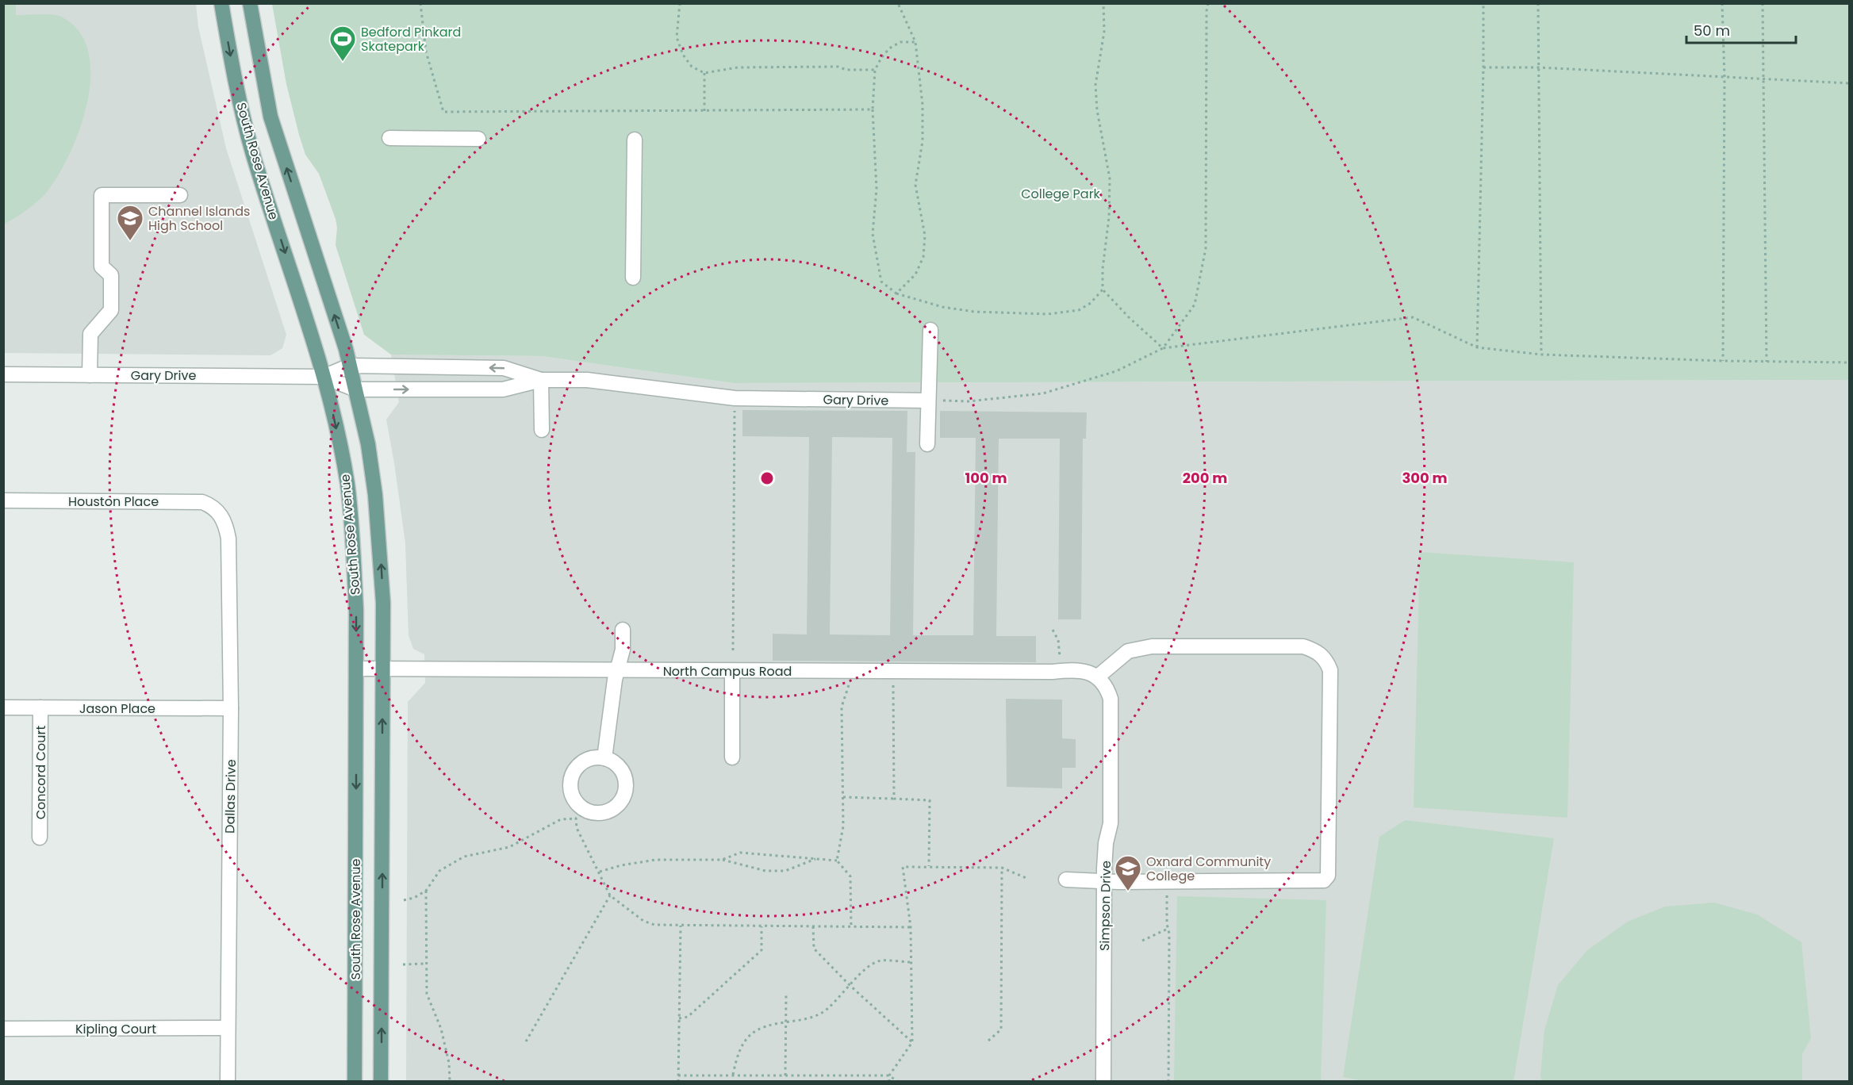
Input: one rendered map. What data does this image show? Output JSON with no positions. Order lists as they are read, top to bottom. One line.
{"streets":{"main road":["South Rose Avenue"],"street":["Gary Drive","Houston Place","North Campus Road","Jason Place","Concord Court","Dallas Drive","Simpson Drive","Kipling Court"]},"crossings":[["South Rose Avenue","Gary Drive"],["South Rose Avenue","North Campus Road"],["Houston Place","Dallas Drive"],["North Campus Road","Simpson Drive"],["Jason Place","Concord Court"],["Jason Place","Dallas Drive"],["Dallas Drive","Kipling Court"]],"parks":["College Park"],"places":{"sports":["Bedford Pinkard Skatepark"],"school or university":["Channel Islands High School","Oxnard Community College"]},"scale_bar":"50 m","rings":["100 m","200 m","300 m"]}
